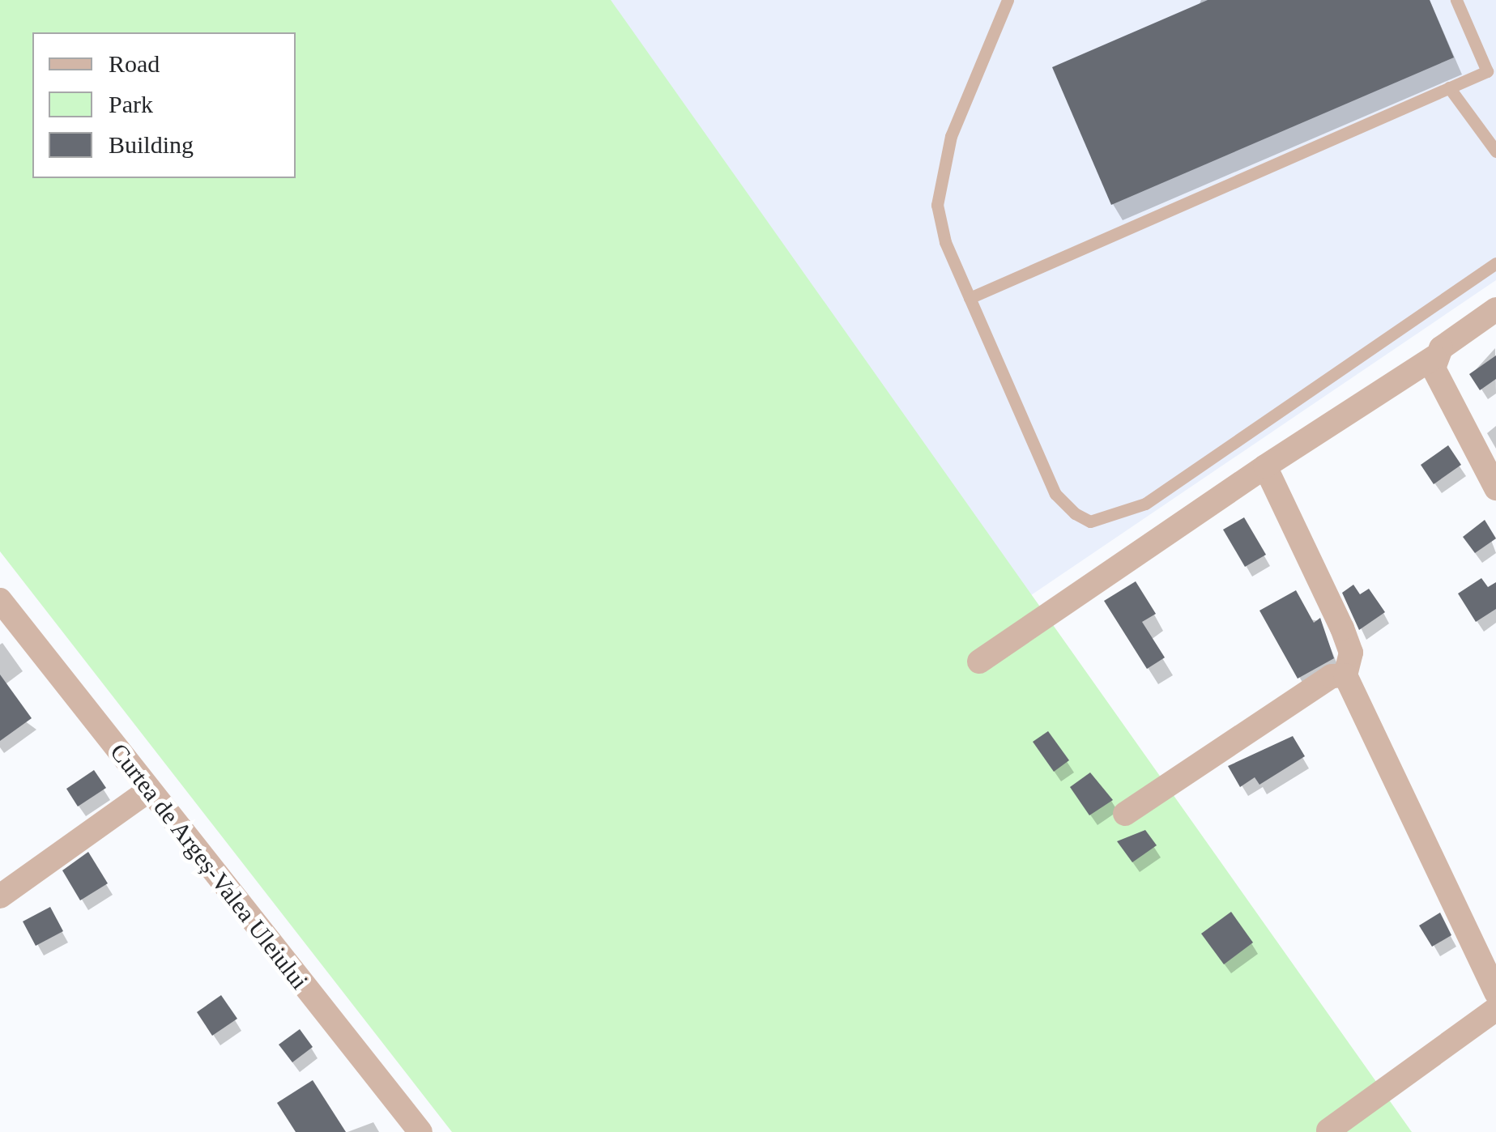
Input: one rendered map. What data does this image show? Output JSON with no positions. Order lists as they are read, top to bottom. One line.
{"streets":{"street":["Curtea de Argeș-Valea Uleiului"]},"legend":["Road","Park","Building"]}
